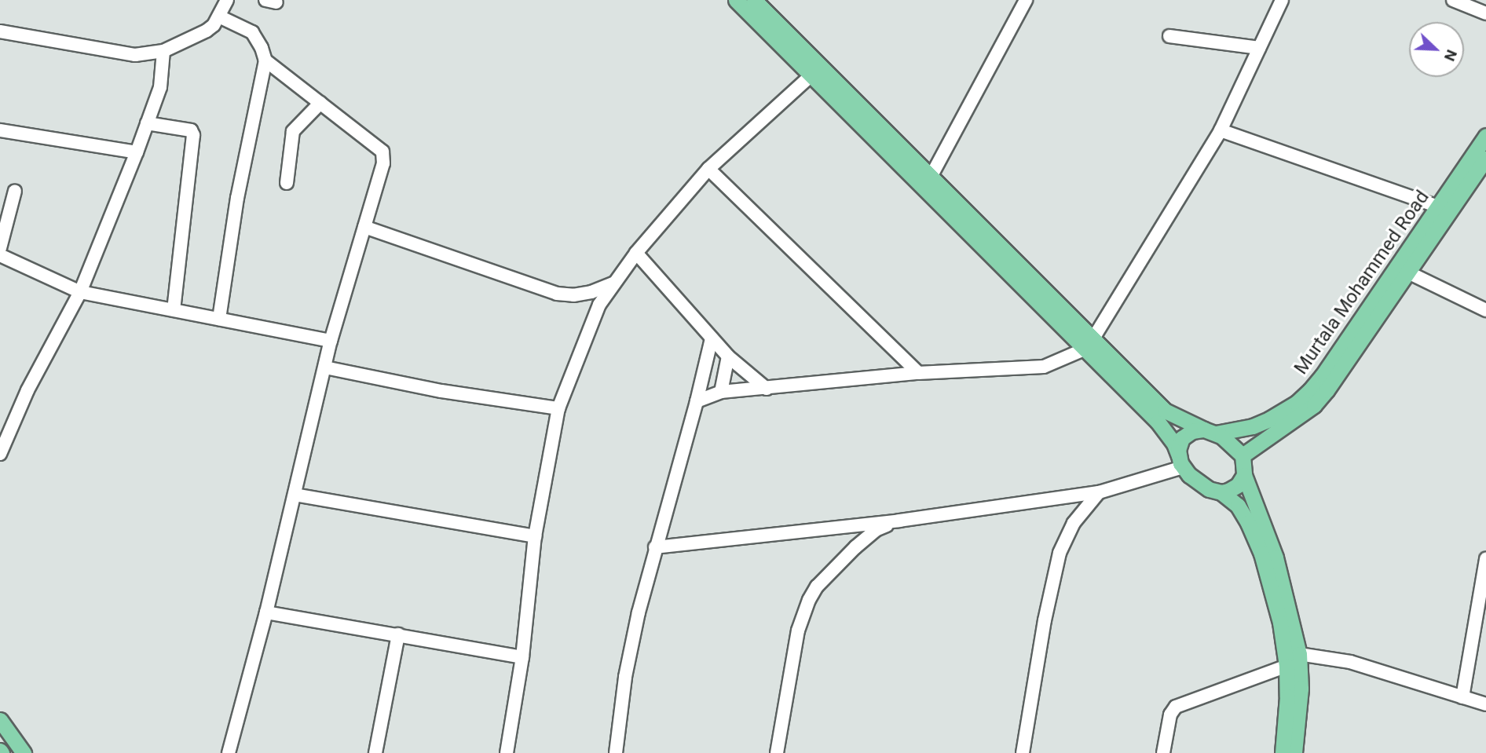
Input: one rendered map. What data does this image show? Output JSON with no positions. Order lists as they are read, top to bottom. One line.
{"streets":{"main road":["Murtala Mohammed Road"]},"north":"bottom right"}
